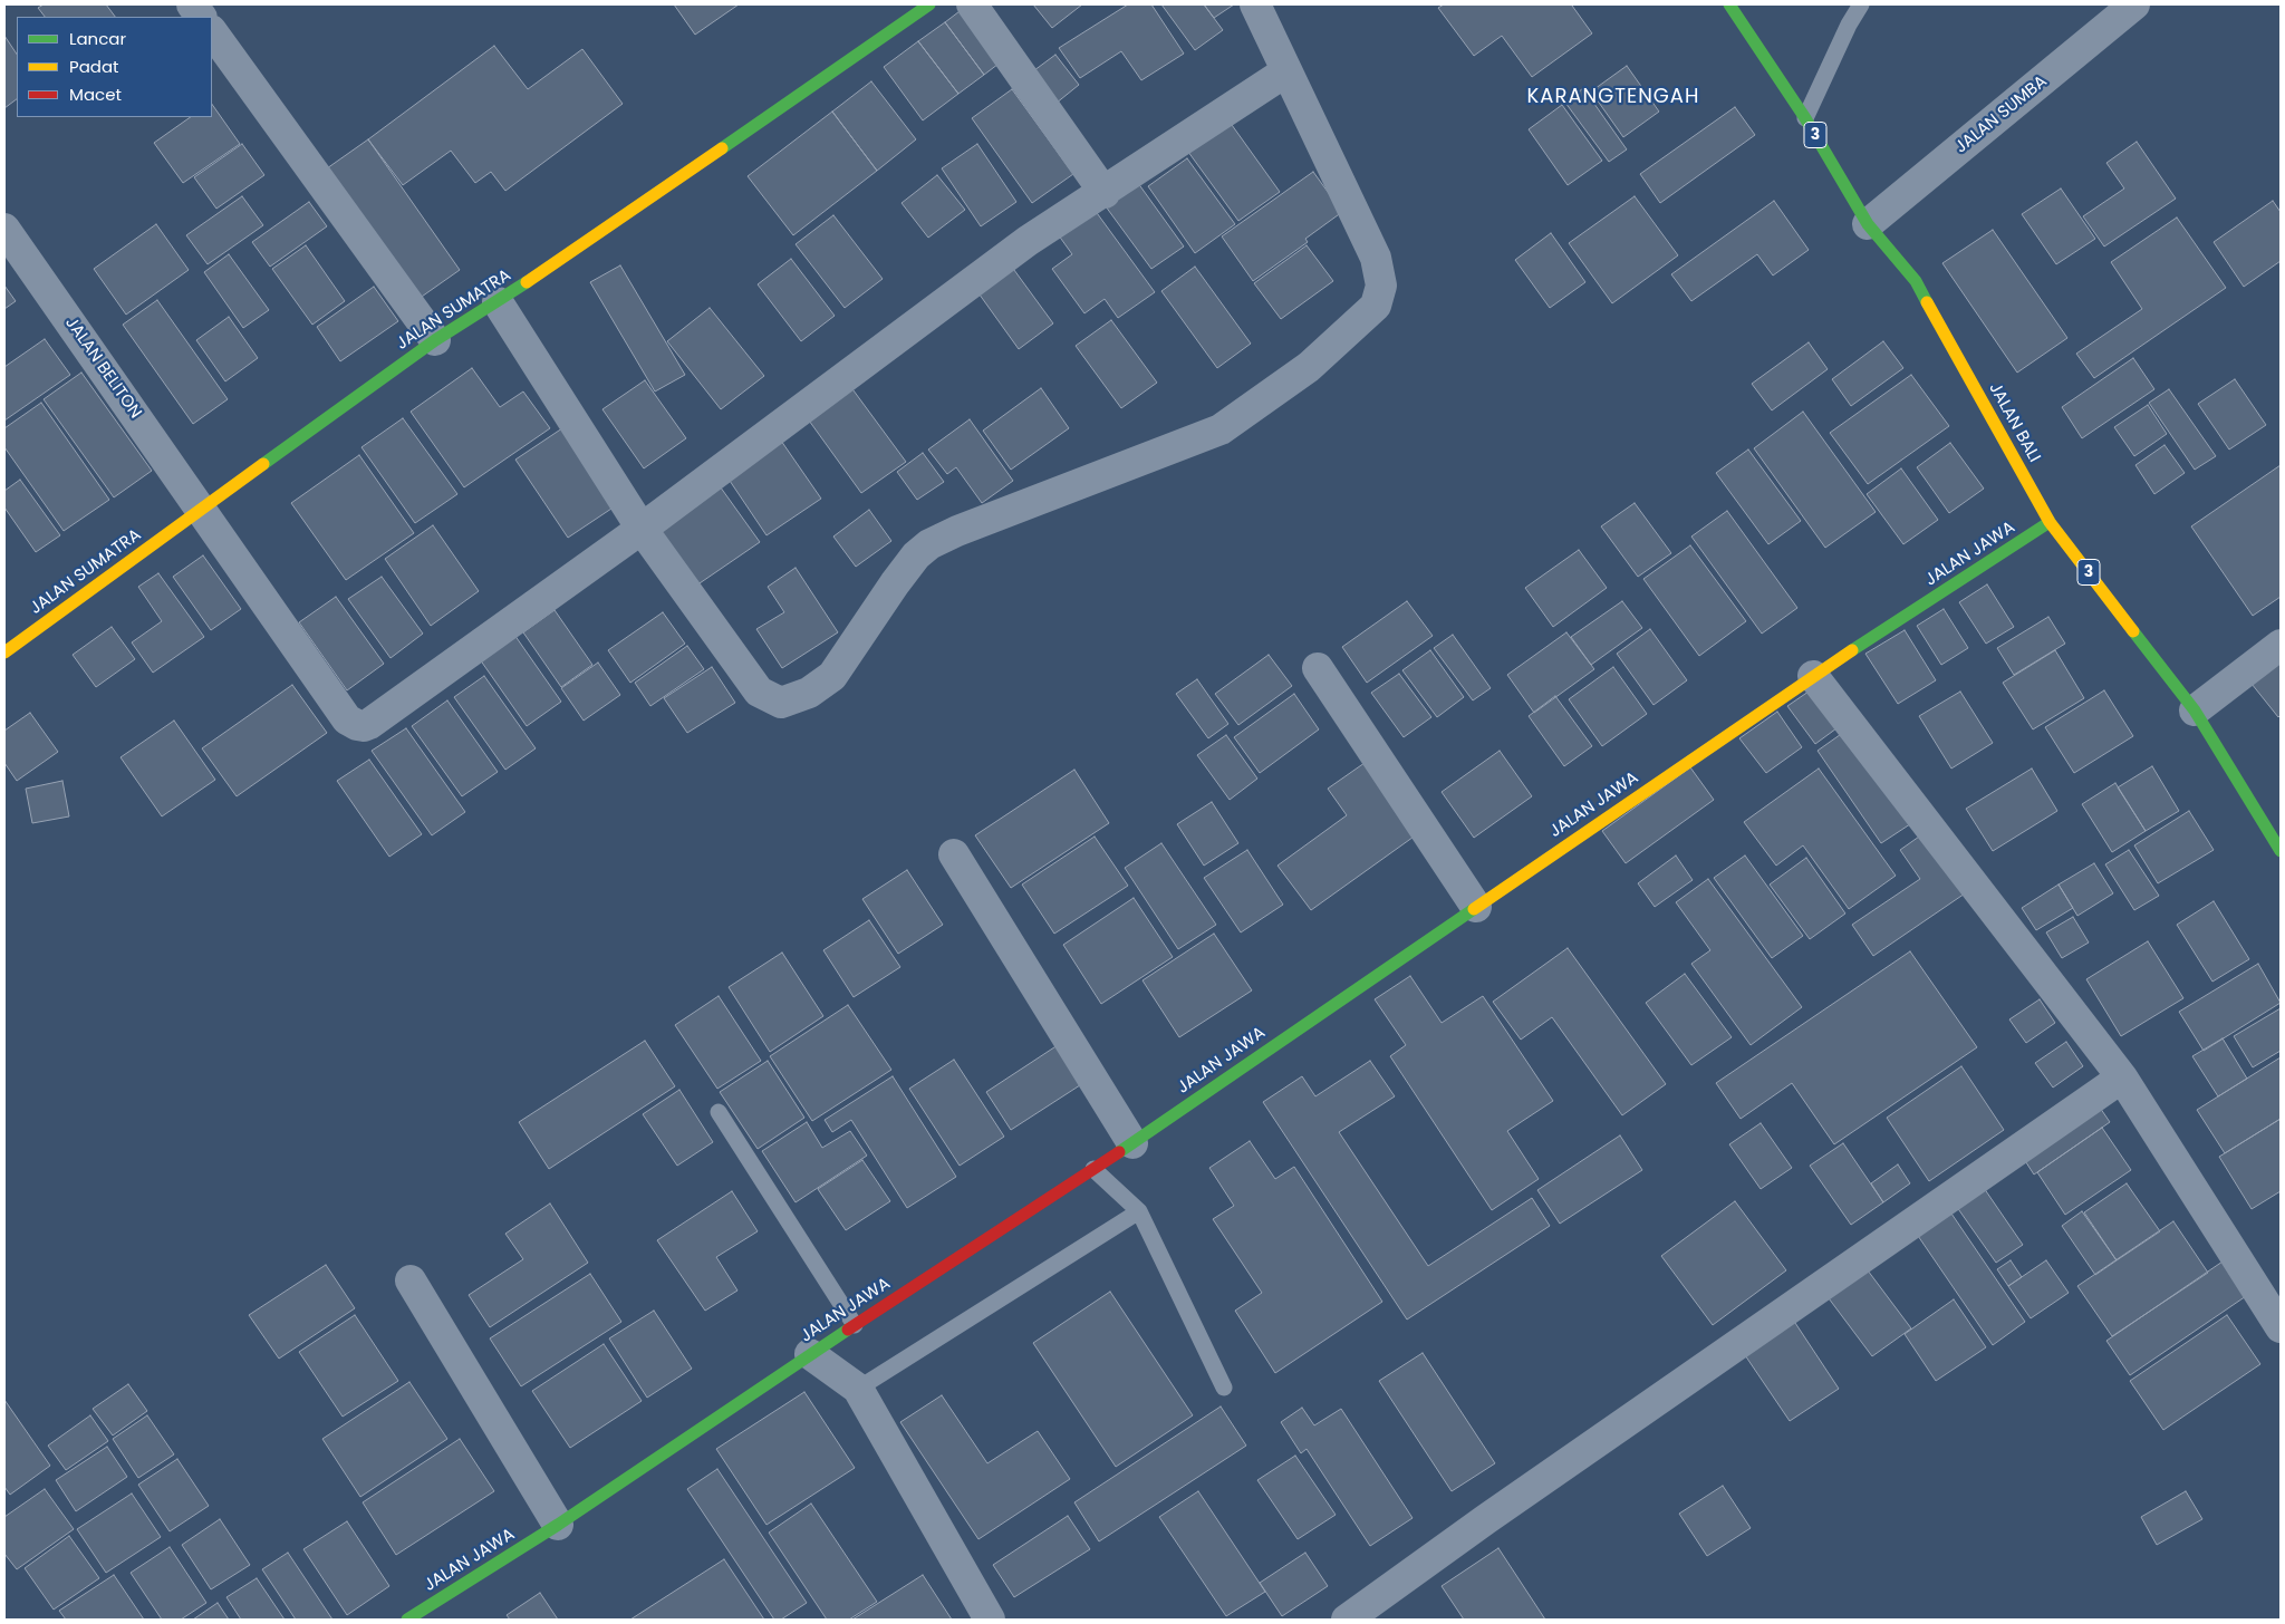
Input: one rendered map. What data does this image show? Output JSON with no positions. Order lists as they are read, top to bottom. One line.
{"streets":{"main road":["3","JALAN SUMATRA","JALAN BALI","JALAN JAWA"],"street":["JALAN SUMBA","JALAN BELITON"]},"crossings":[["JALAN SUMBA","JALAN BALI"],["JALAN SUMATRA","JALAN BELITON"],["JALAN BALI","JALAN JAWA"]],"districts":["KARANGTENGAH"],"legend":["Lancar","Padat","Macet"]}
